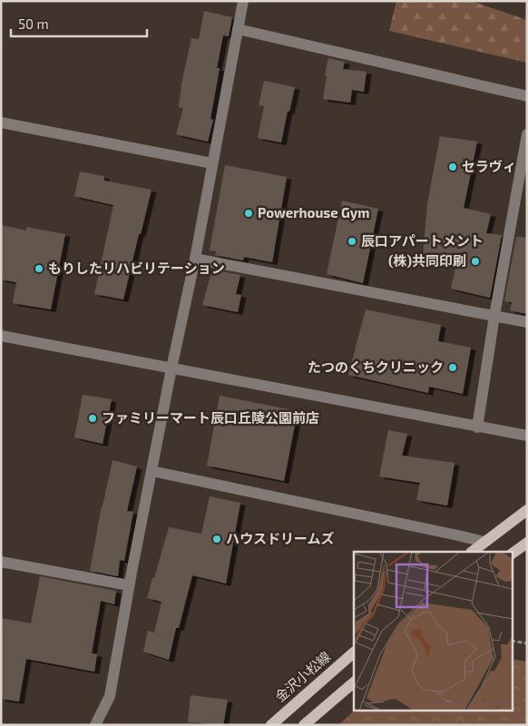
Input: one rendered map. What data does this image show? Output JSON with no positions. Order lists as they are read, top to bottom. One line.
{"streets":{"main road":["金沢小松線"]},"places":["セラヴィ","Powerhouse Gym","辰口アパートメント","(株)共同印刷","もりしたリハビリテーション","たつのくちクリニック","ファミリーマート辰口丘陵公園前店","ハウスドリームズ"],"scale_bar":"50 m"}
